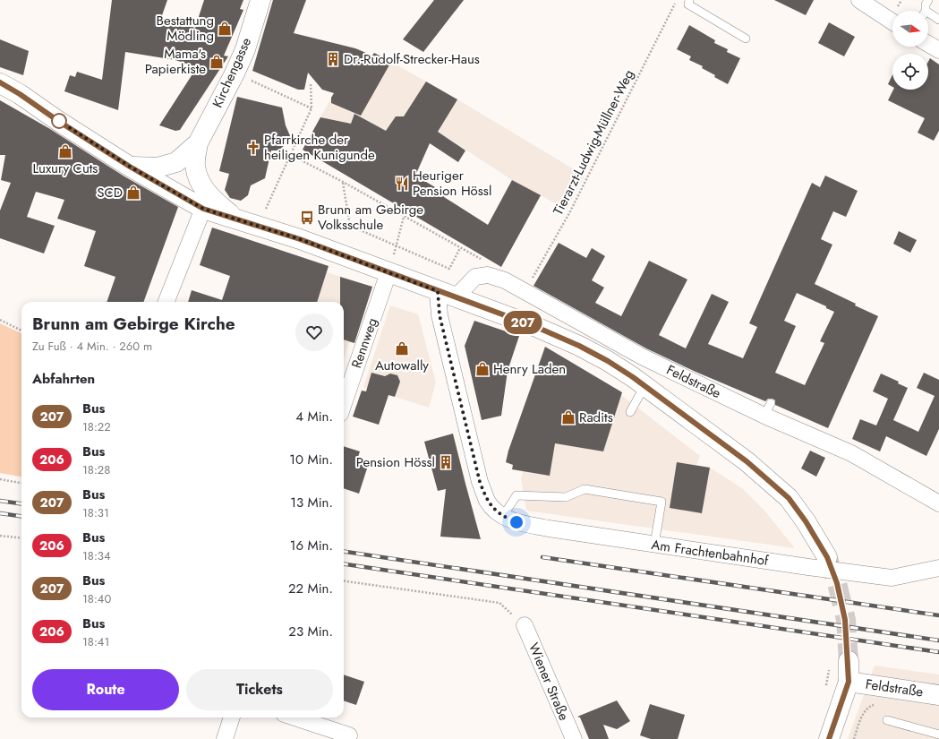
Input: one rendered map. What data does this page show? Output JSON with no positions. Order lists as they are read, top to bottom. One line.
{"streets":{"main road":["Kirchengasse","Feldstraße"],"street":["Rennweg","Am Frachtenbahnhof","Wiener Straße"],"path":["Tierarzt-Ludwig-Müllner-Weg"]},"crossings":[["Tierarzt-Ludwig-Müllner-Weg","Feldstraße"]],"places":{"shop":["Bestattung Mödling","Mama's Papierkiste","Luxury Cuts","SCD","Autowally","Henry Laden","Radits"],"building":["Dr.-Rudolf-Strecker-Haus","Pension Hössl"],"church":["Pfarrkirche der heiligen Kunigunde"],"restaurant":["Heuriger Pension Hössl"],"bus stop":["Brunn am Gebirge Volksschule"]},"lines":["bus line 207"],"north":"right","page":{"on_map":"207","heading":[["Brunn am Gebirge Kirche","Zu Fuß · 4 Min. · 260 m"],"Abfahrten"],"list":[{"mark":"207","name":"Bus","note":"18:22","value":"4 Min."},{"mark":"206","name":"Bus","note":"18:28","value":"10 Min."},{"mark":"207","name":"Bus","note":"18:31","value":"13 Min."},{"mark":"206","name":"Bus","note":"18:34","value":"16 Min."},{"mark":"207","name":"Bus","note":"18:40","value":"22 Min."},{"mark":"206","name":"Bus","note":"18:41","value":"23 Min."}],"buttons":["Route","Tickets"]}}
